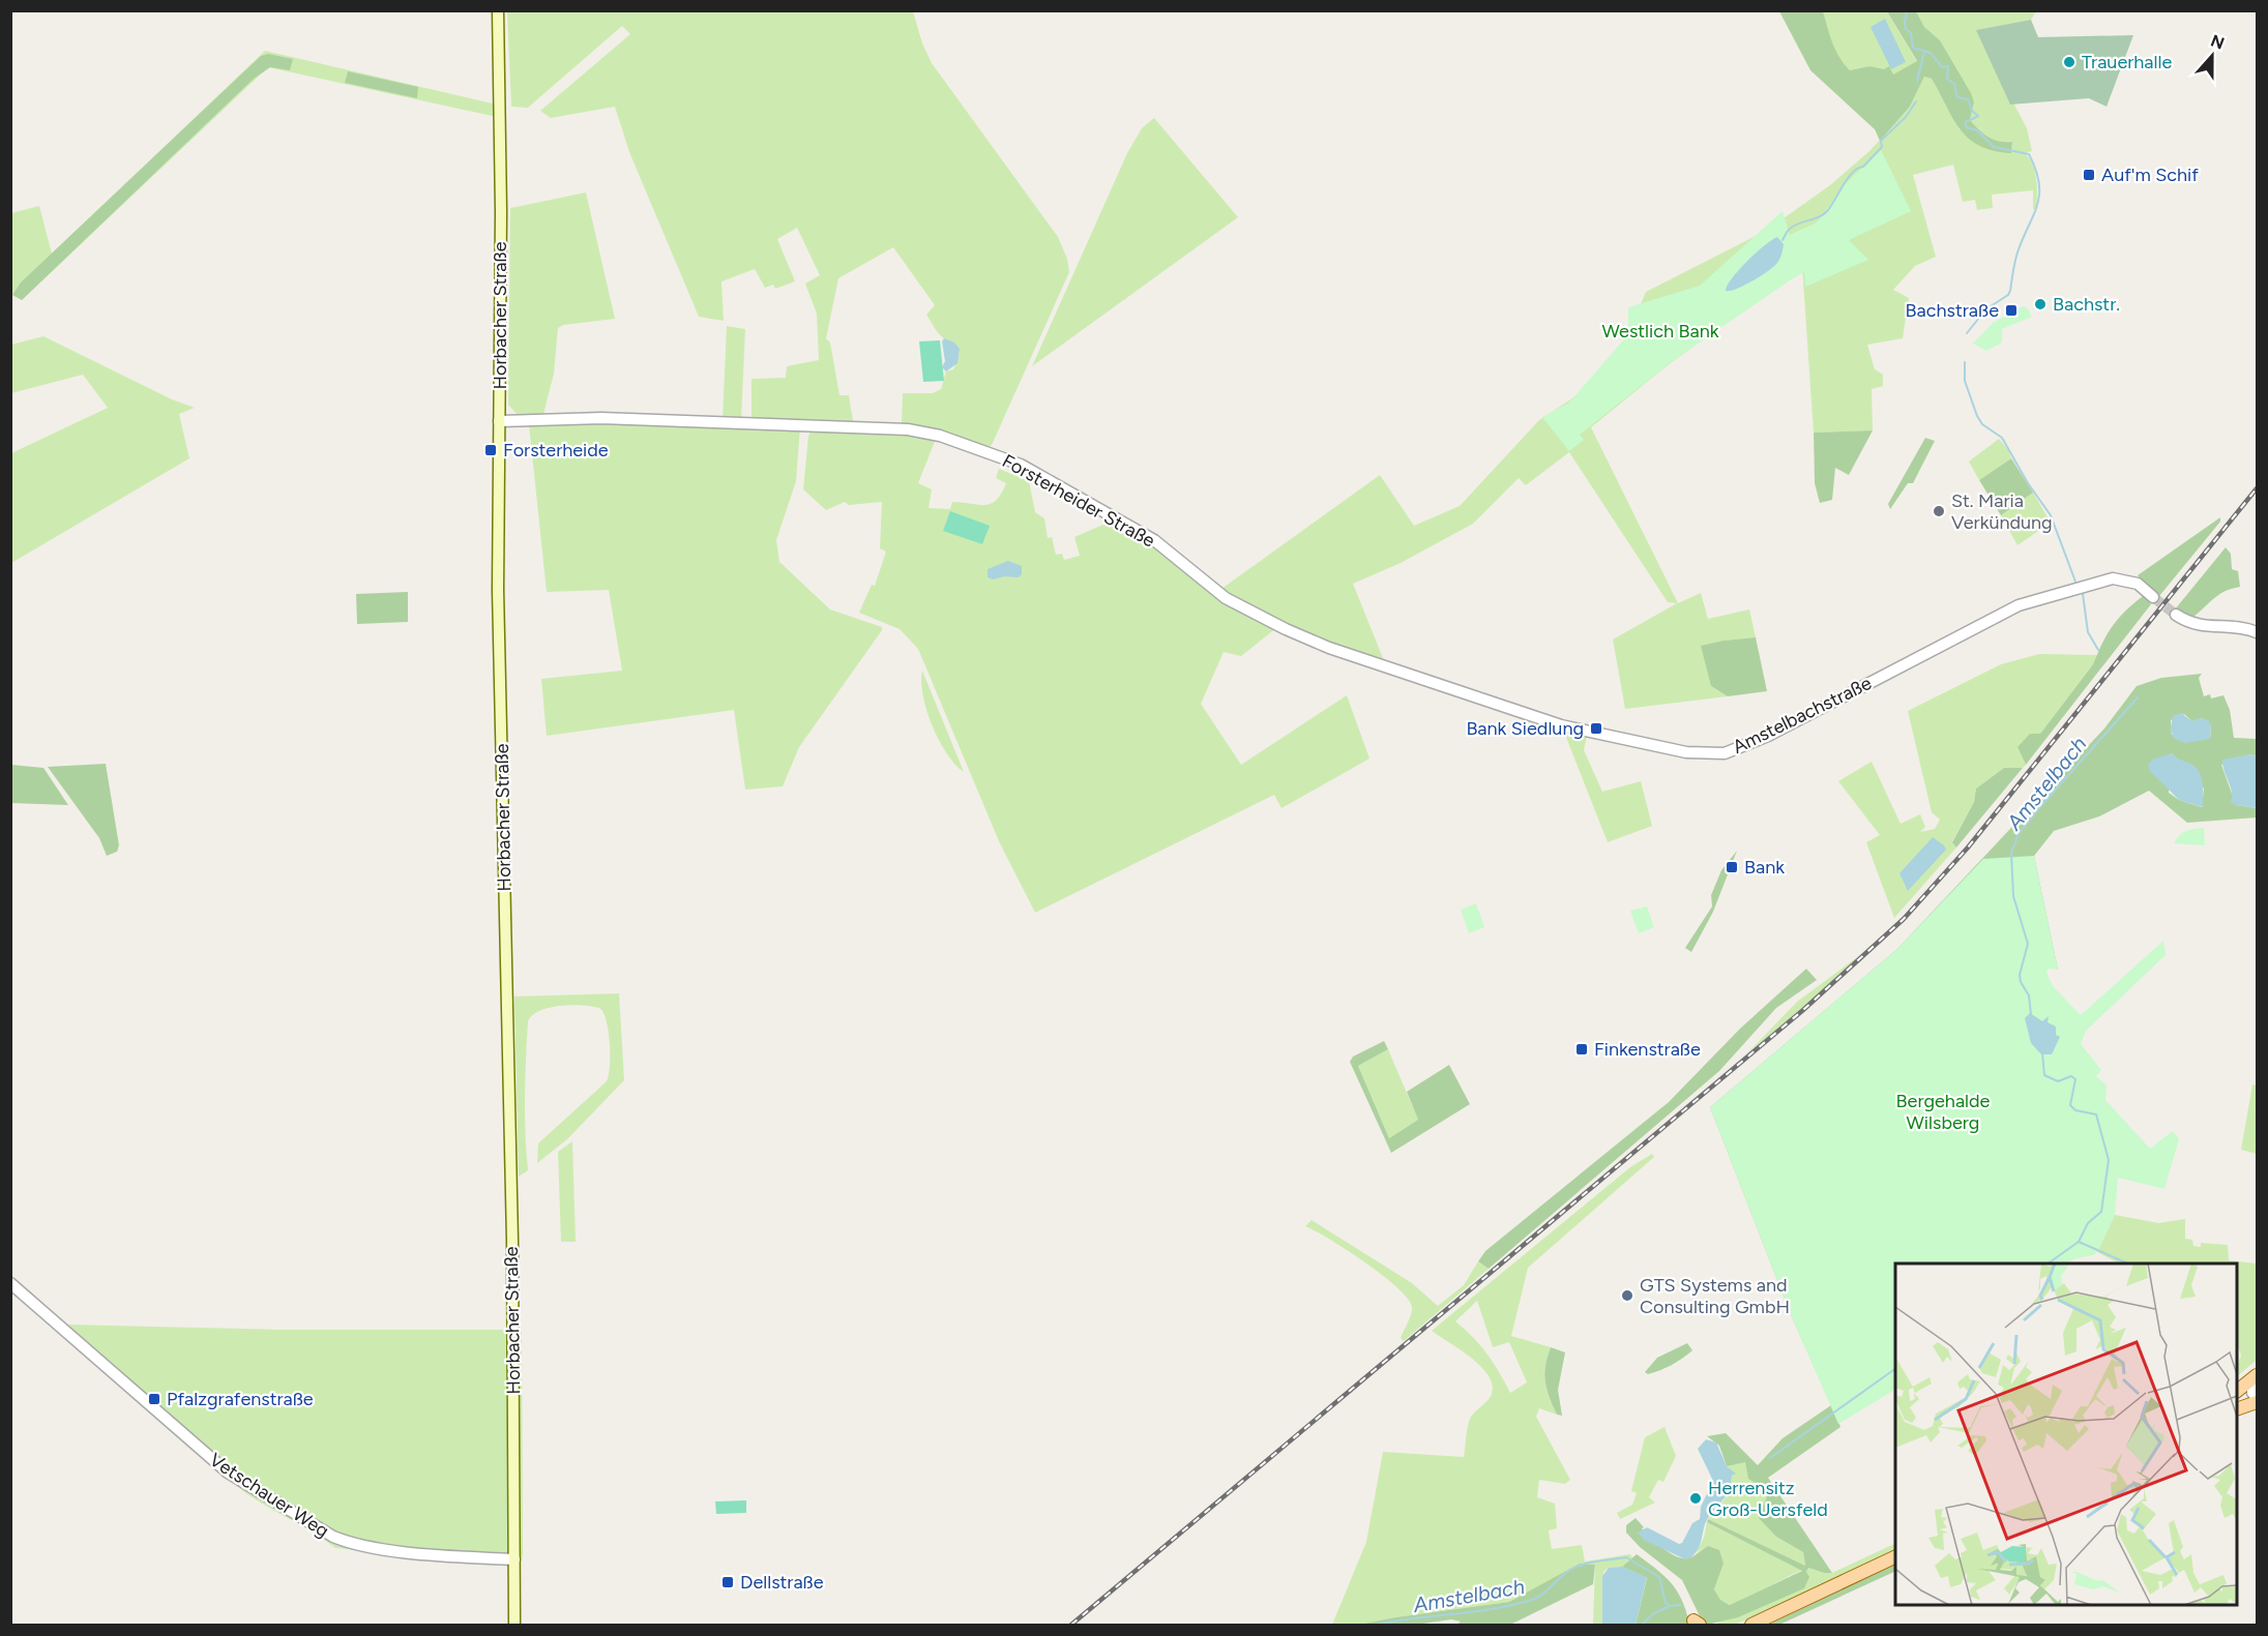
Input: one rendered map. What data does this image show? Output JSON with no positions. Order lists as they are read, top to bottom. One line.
{"streets":{"main road":["Horbacher Straße"],"street":["Forsterheider Straße","Amstelbachstraße","Vetschauer Weg"]},"crossings":[["Horbacher Straße","Forsterheider Straße"],["Horbacher Straße","Vetschauer Weg"],["Forsterheider Straße","Amstelbachstraße"]],"water":["Amstelbach"],"parks":["Westlich Bank","Bergehalde Wilsberg"],"places":{"other":["Trauerhalle","Bachstr.","St. Maria Verkündung","GTS Systems and Consulting GmbH","Herrensitz Groß-Uersfeld"],"transit":["Auf'm Schif","Bachstraße","Forsterheide","Bank Siedlung","Bank","Finkenstraße","Pfalzgrafenstraße","Dellstraße"]},"north":"top"}
